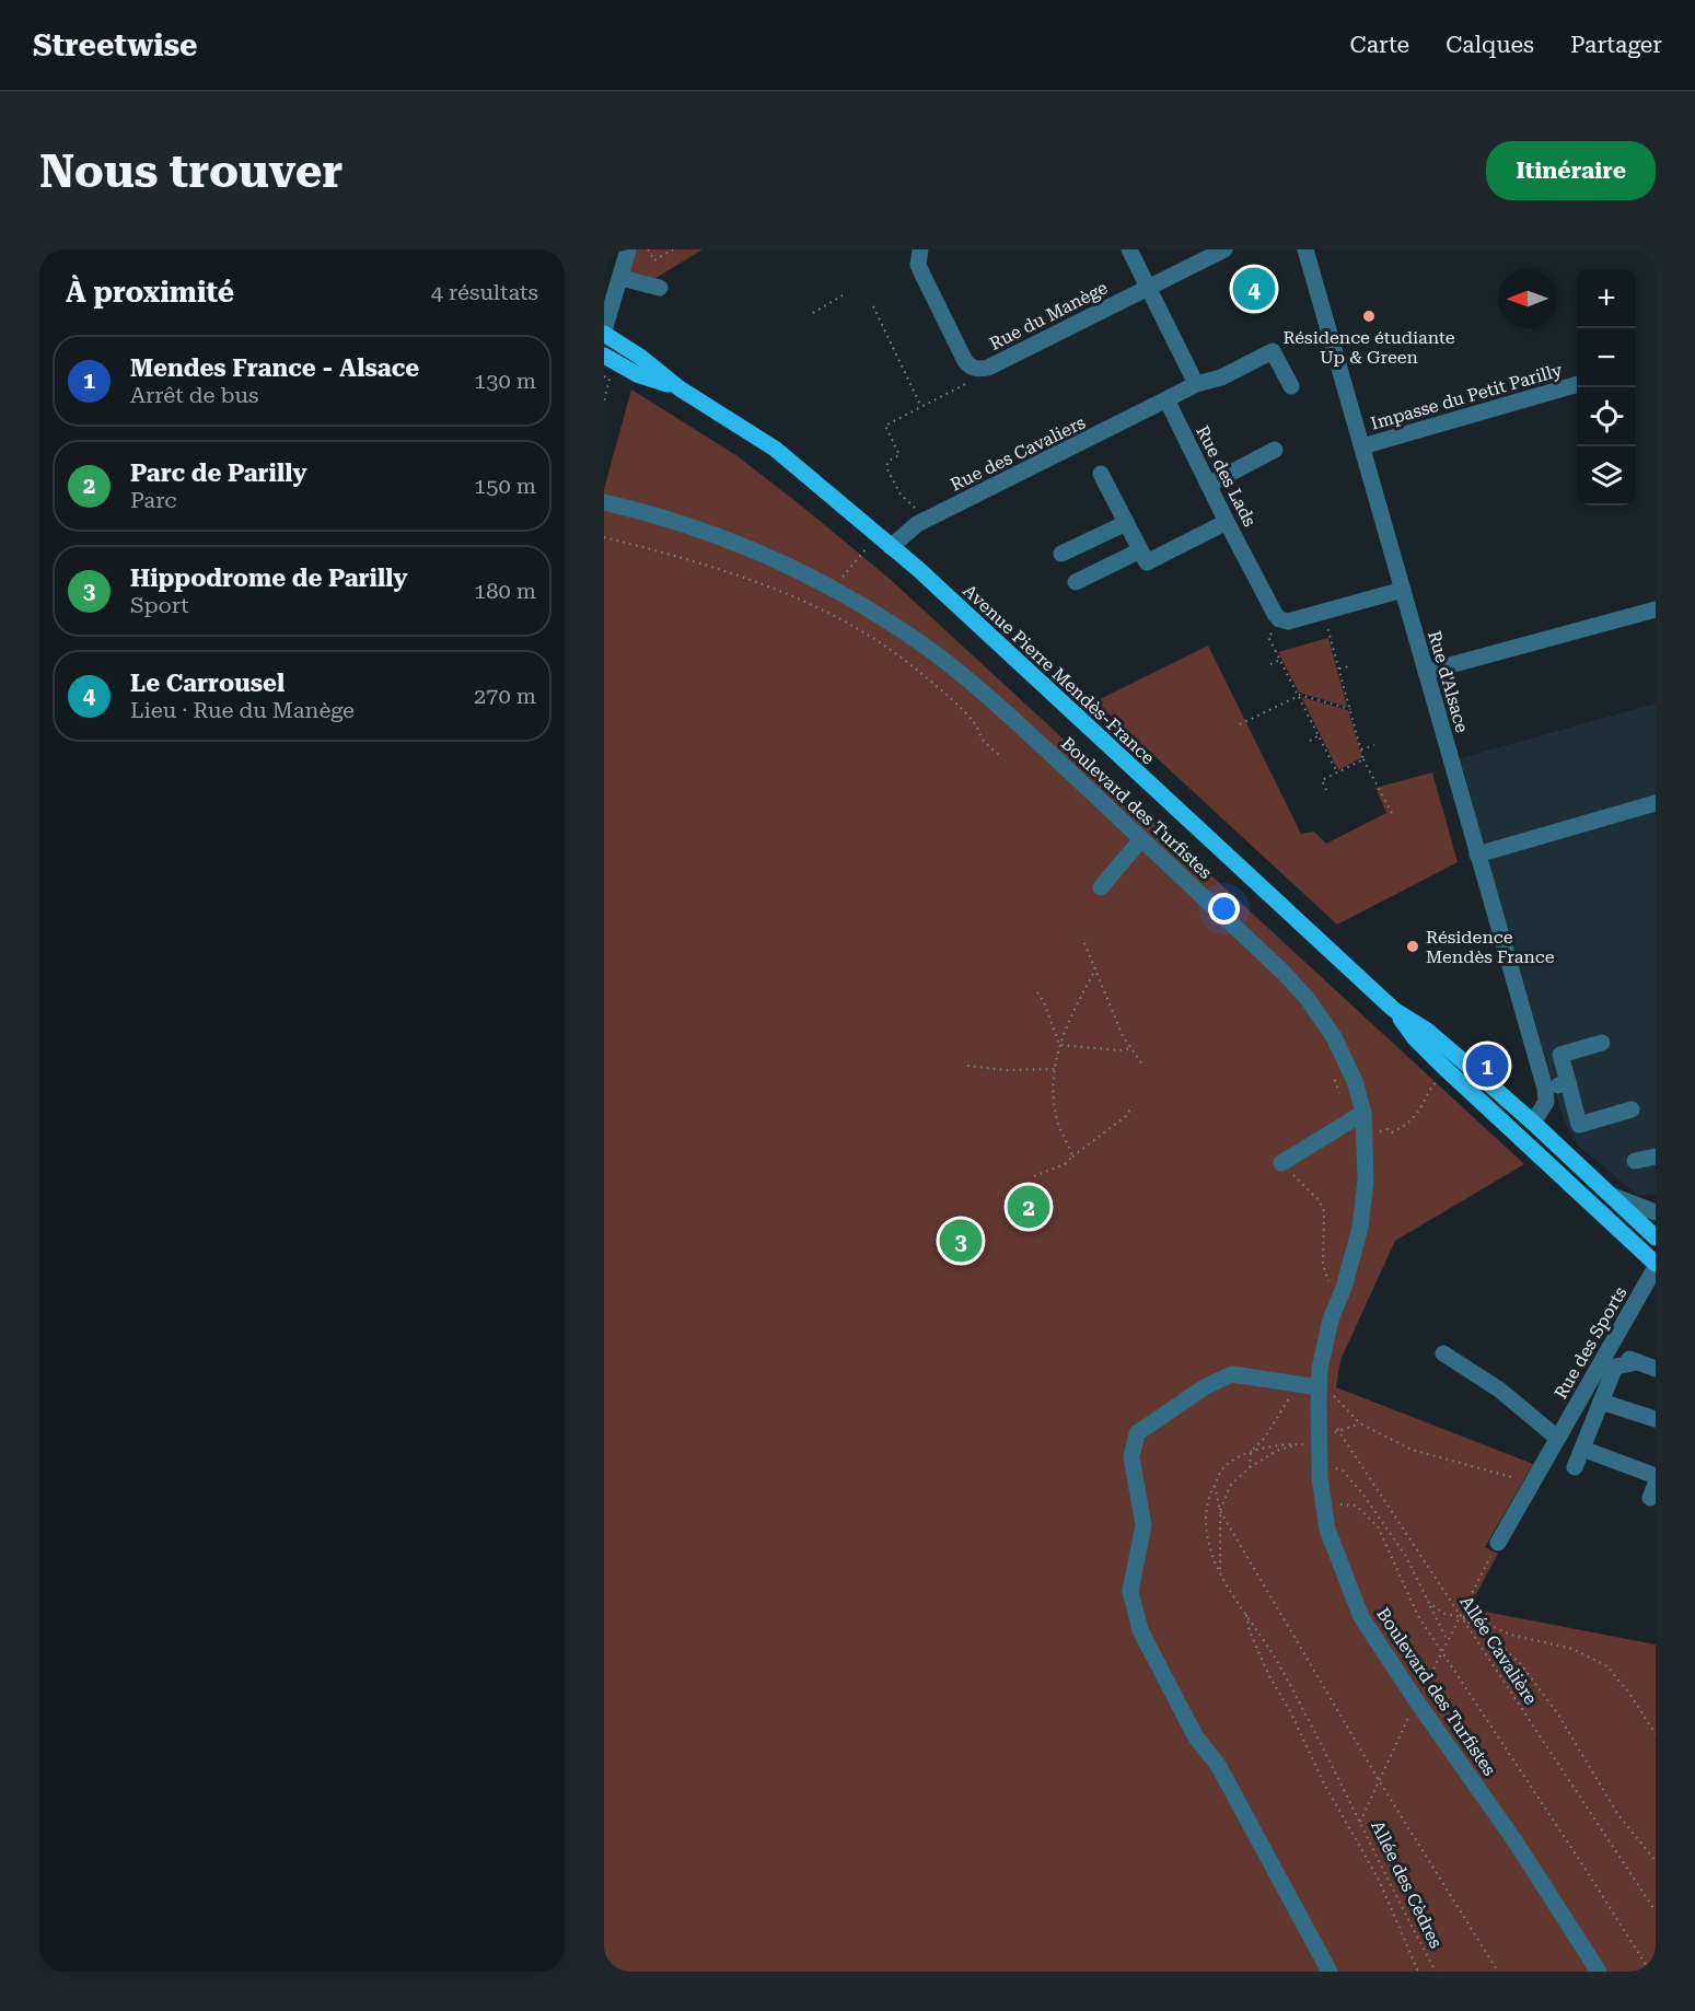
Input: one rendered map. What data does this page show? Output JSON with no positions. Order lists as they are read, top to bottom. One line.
{"streets":{"main road":["Avenue Pierre Mendès-France"],"street":["Rue du Manège","Impasse du Petit Parilly","Rue des Cavaliers","Rue des Lads","Rue d'Alsace","Boulevard des Turfistes","Rue des Sports"],"path":["Allée Cavalière","Allée des Cèdres"]},"crossings":[["Impasse du Petit Parilly","Rue d'Alsace"],["Rue des Cavaliers","Rue des Lads"],["Rue des Cavaliers","Avenue Pierre Mendès-France"],["Boulevard des Turfistes","Allée Cavalière"],["Boulevard des Turfistes","Allée des Cèdres"],["Rue des Sports","Allée des Cèdres"],["Allée Cavalière","Allée des Cèdres"]],"places":["Résidence étudiante Up & Green","Résidence Mendès France"],"north":"left","page":{"header":"Streetwise","nav":["Carte","Calques","Partager"],"buttons":"Itinéraire","title":"Nous trouver","heading":["À proximité","4 résultats"],"pins":["4","1","2","3"],"map_buttons":["+","−"],"list":[{"mark":"1","name":"Mendes France - Alsace","note":"Arrêt de bus","value":"130 m"},{"mark":"2","name":"Parc de Parilly","note":"Parc","value":"150 m"},{"mark":"3","name":"Hippodrome de Parilly","note":"Sport","value":"180 m"},{"mark":"4","name":"Le Carrousel","note":"Lieu · Rue du Manège","value":"270 m"}]}}
